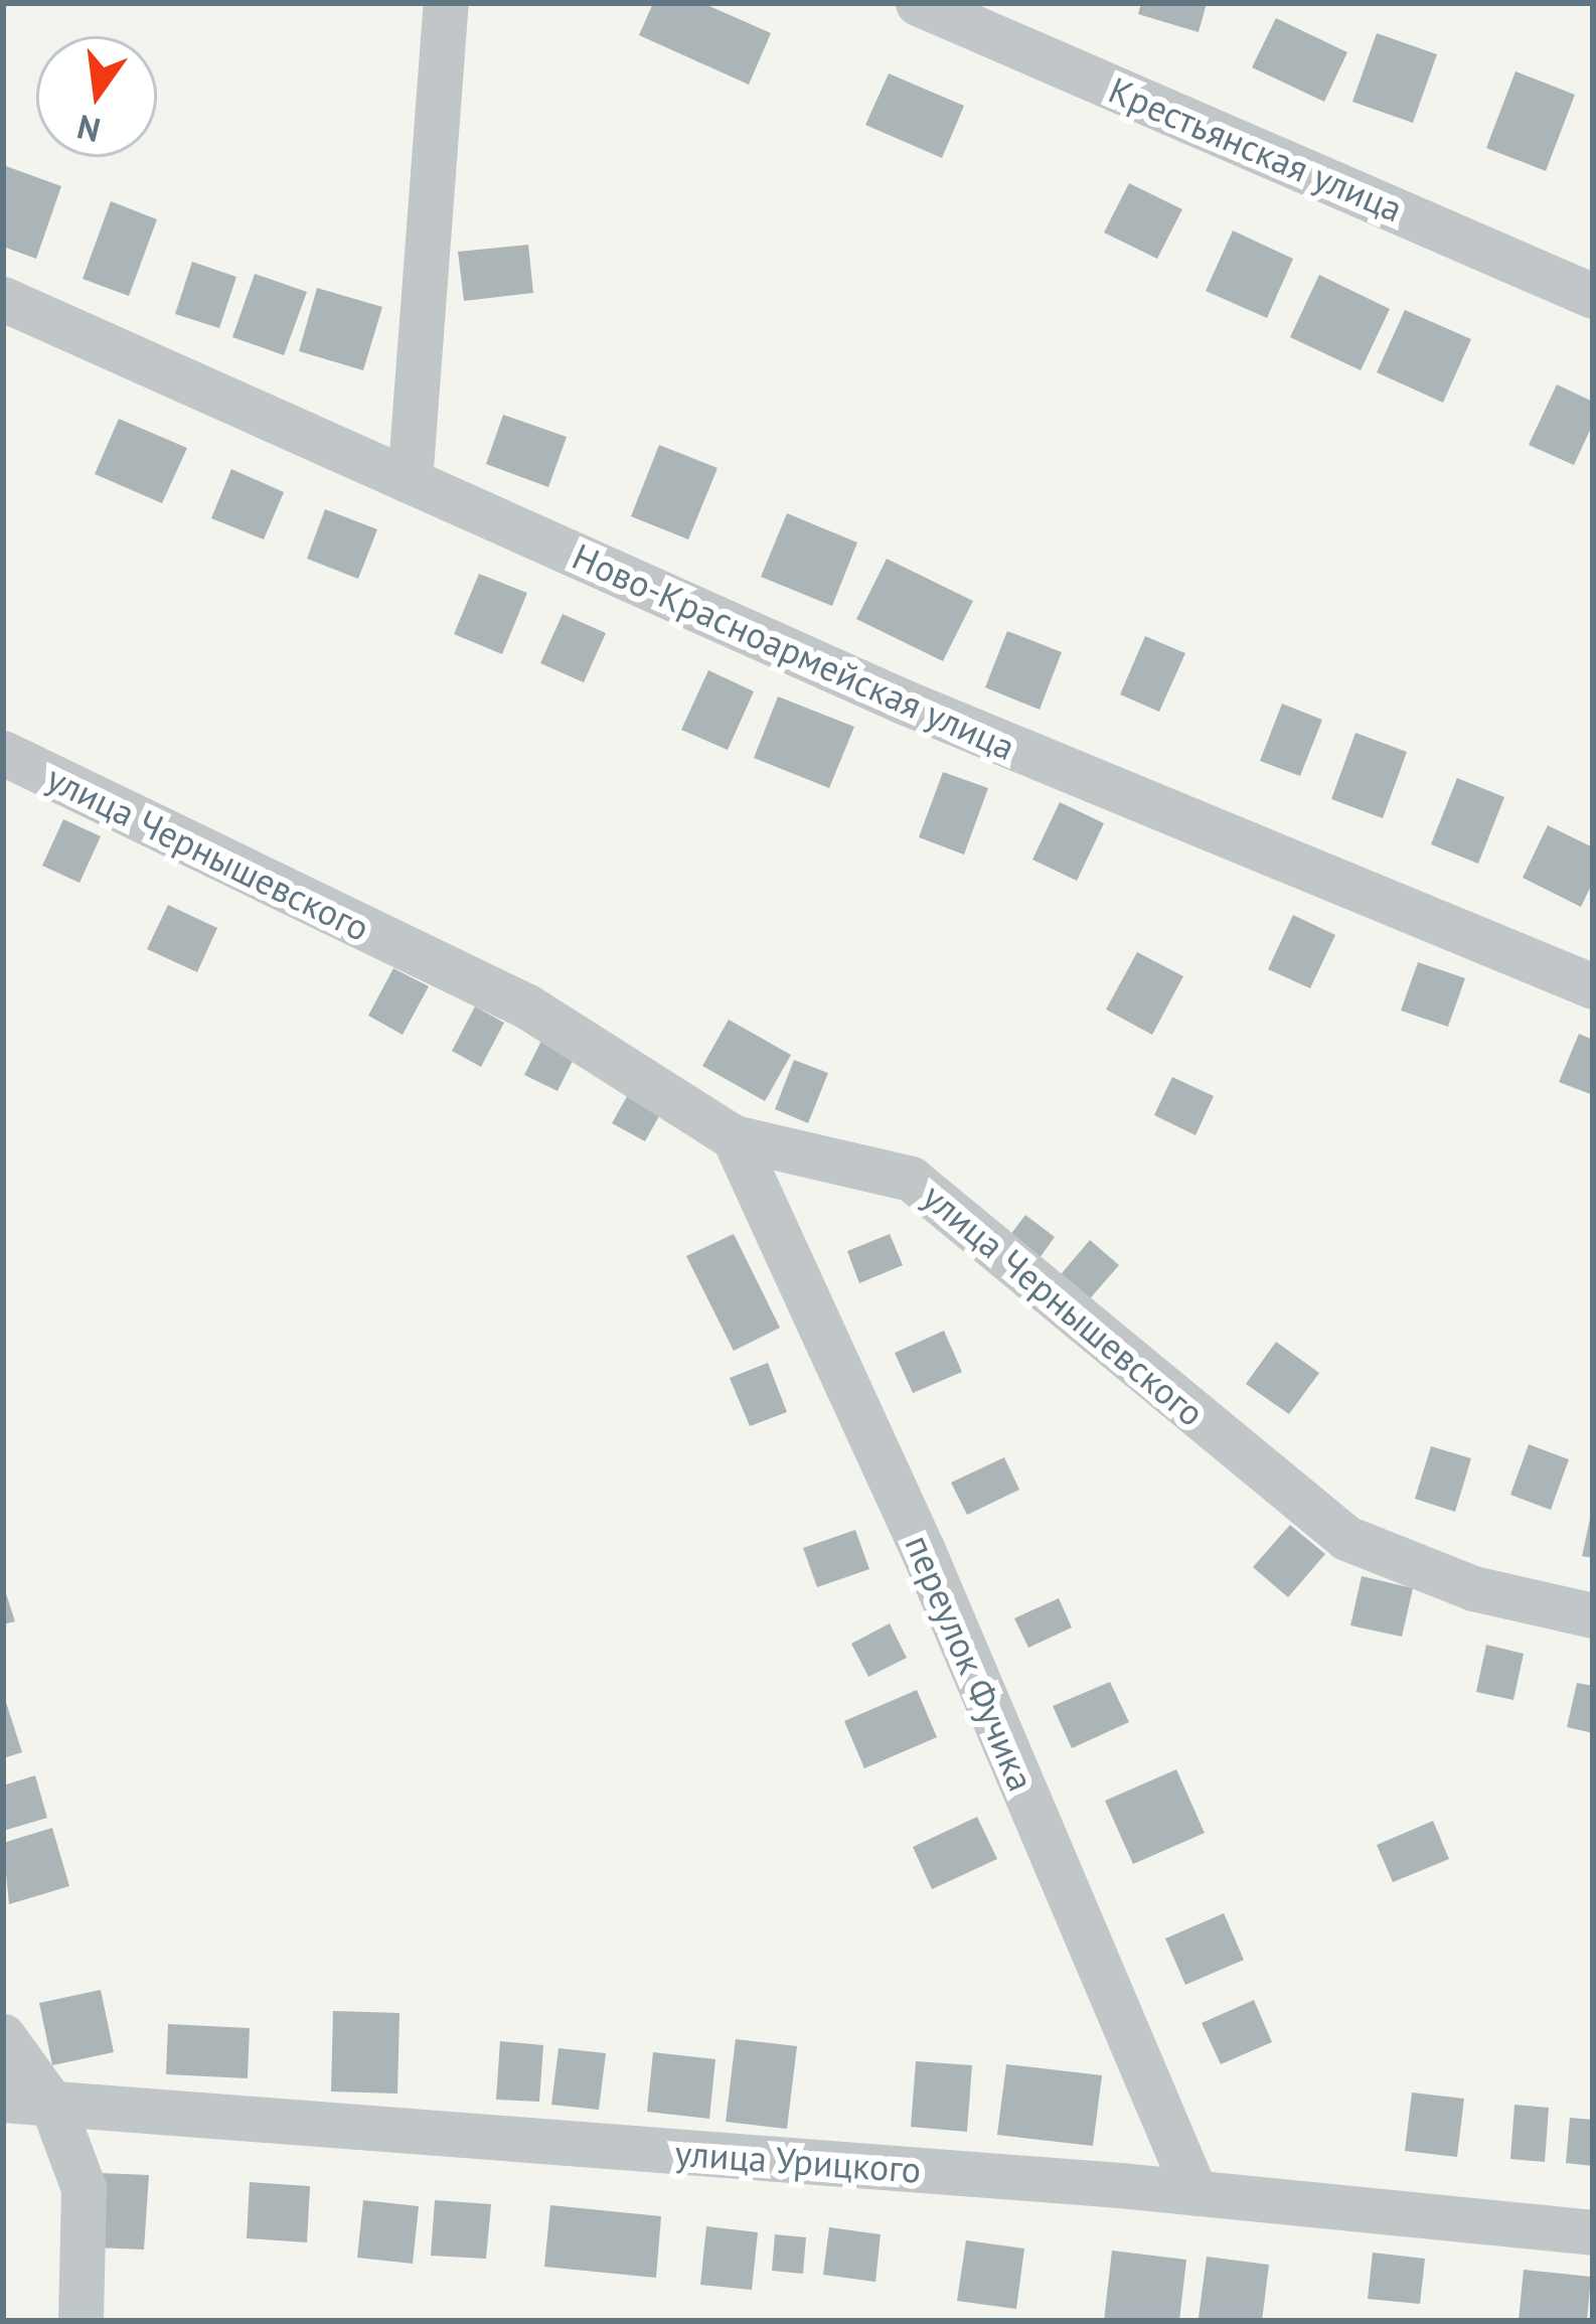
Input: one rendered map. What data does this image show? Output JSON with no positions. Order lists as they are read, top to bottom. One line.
{"streets":{"street":["Крестьянская улица","Ново-Красноармейская улица","улица Чернышевского","переулок Фучика","улица Урицкого"]},"crossings":[["улица Чернышевского","переулок Фучика"],["переулок Фучика","улица Урицкого"]],"north":"bottom"}
